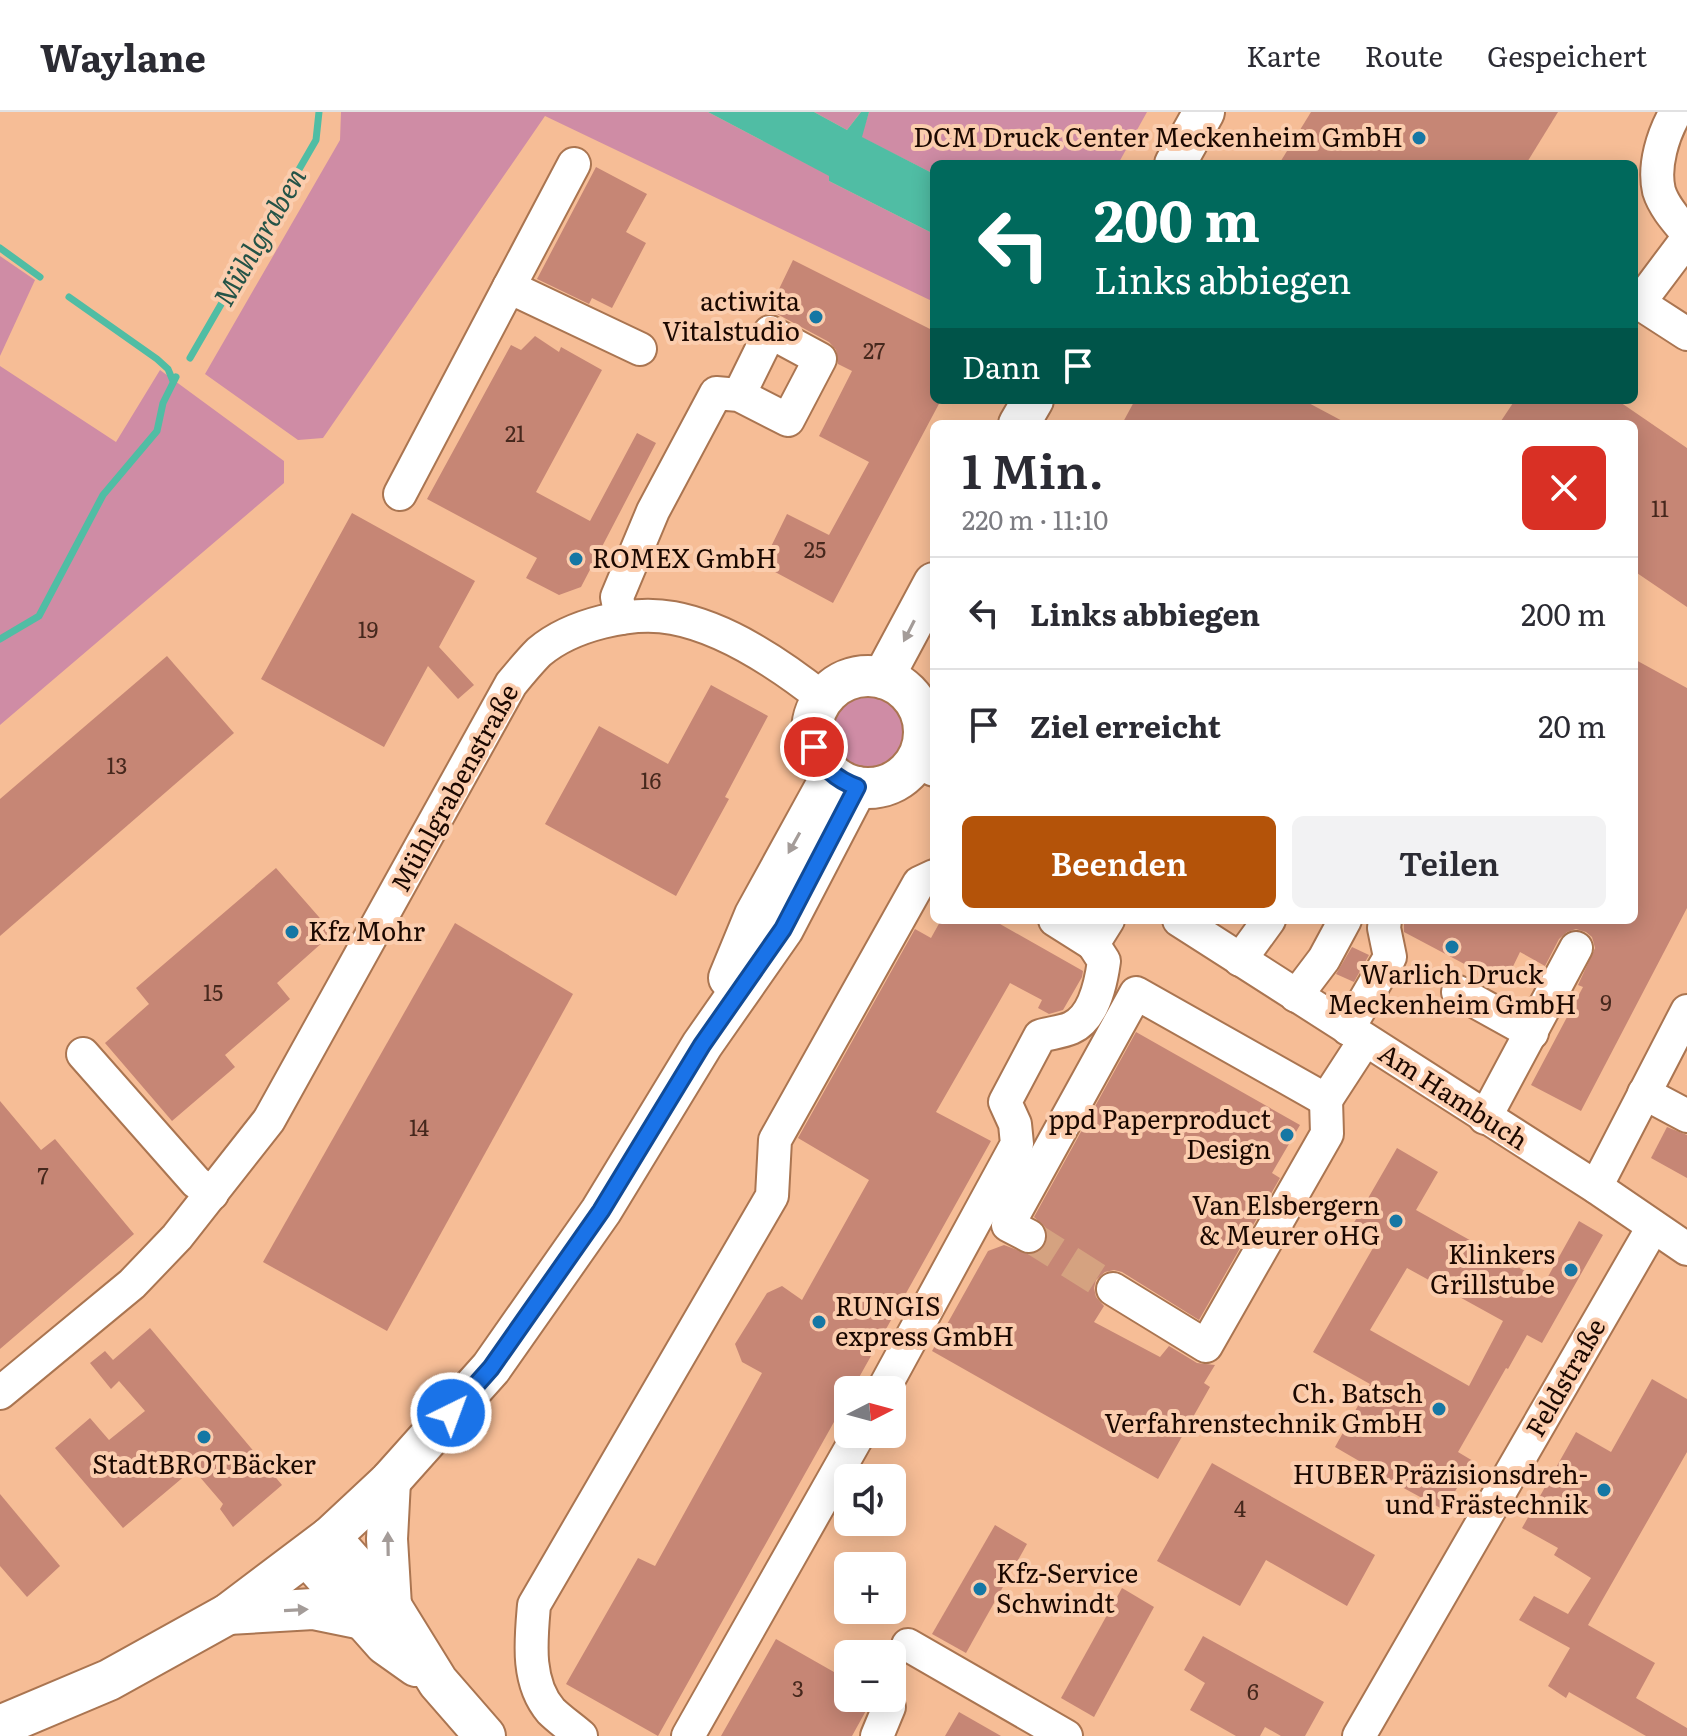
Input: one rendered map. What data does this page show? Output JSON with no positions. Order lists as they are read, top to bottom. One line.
{"streets":{"street":["Mühlgrabenstraße","Am Hambuch","Feldstraße"]},"crossings":[["Am Hambuch","Feldstraße"]],"water":["Mühlgraben"],"places":["DCM Druck Center Meckenheim GmbH","actiwita Vitalstudio","ROMEX GmbH","Kfz Mohr","Warlich Druck Meckenheim GmbH","ppd Paperproduct Design","Van Elsbergern & Meurer oHG","Klinkers Grillstube","RUNGIS express GmbH","Ch. Batsch Verfahrenstechnik GmbH","StadtBROTBäcker","HUBER Präzisionsdreh- und Frästechnik","Kfz-Service Schwindt"],"house_numbers":["27","21","11","25","19","13","16","15","9","14","7","4","3","6"],"north":"right","page":{"header":"Waylane","nav":["Karte","Route","Gespeichert"],"turn":["200 m","Links abbiegen"],"then":"Dann","heading":["1 Min.","220 m · 11:10"],"list":[{"name":"Links abbiegen","value":"200 m"},{"name":"Ziel erreicht","value":"20 m"}],"buttons":["Beenden","Teilen"],"map_buttons":["+","−"]}}
